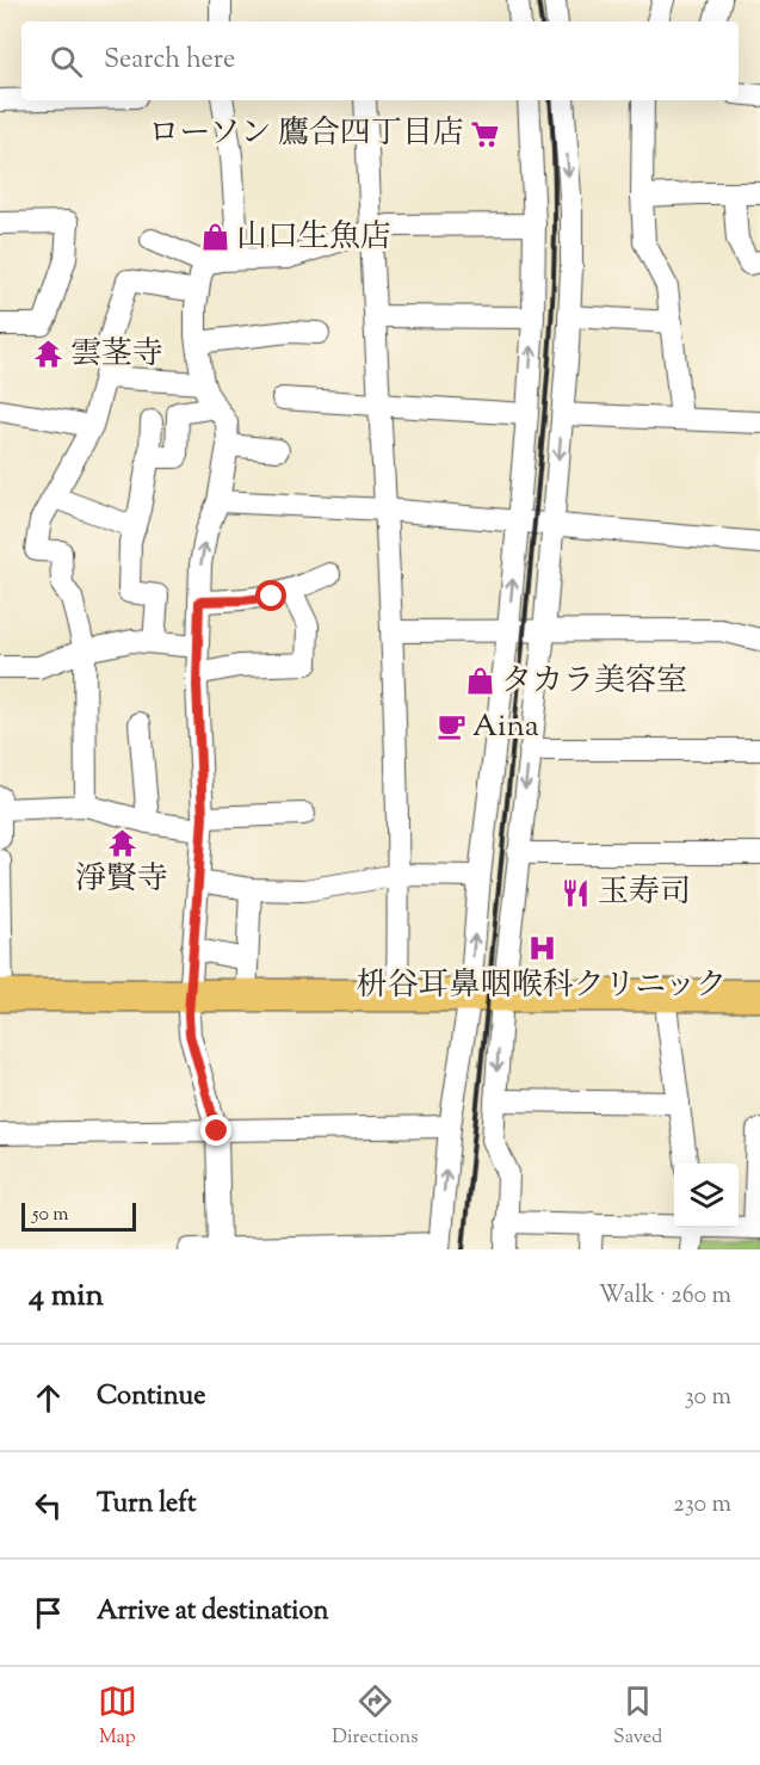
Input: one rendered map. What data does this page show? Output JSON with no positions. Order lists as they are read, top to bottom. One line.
{"places":{"supermarket":["ローソン 鷹合四丁目店"],"shop":["山口生魚店","タカラ美容室"],"temple":["雲茎寺","淨賢寺"],"cafe":["Aina"],"restaurant":["玉寿司"],"hospital":["枡谷耳鼻咽喉科クリニック"]},"scale_bar":"50 m","page":{"search":"Search here","scale":"50 m","heading":["4 min","Walk · 260 m"],"list":[["Continue","30 m"],["Turn left","230 m"],"Arrive at destination"],"nav":["Map","Directions","Saved"]}}
